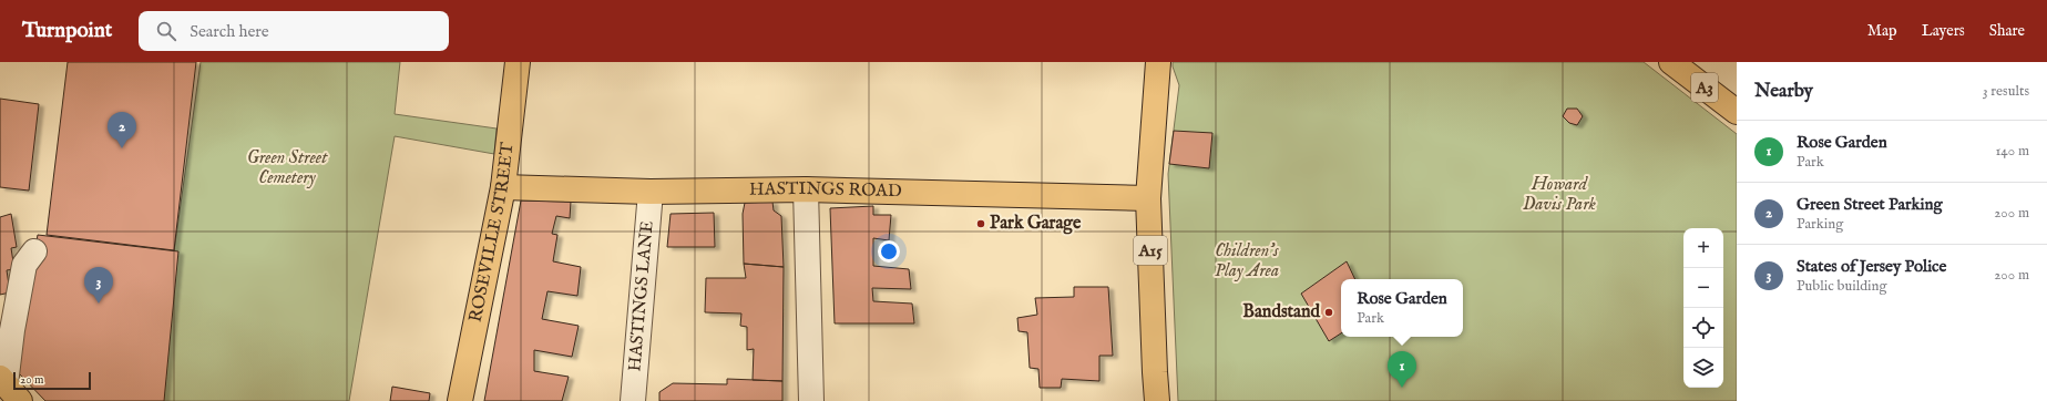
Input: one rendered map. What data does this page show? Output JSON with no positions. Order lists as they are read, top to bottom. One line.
{"streets":{"main road":["A3","HASTINGS ROAD","ROSEVILLE STREET","A15"],"street":["HASTINGS LANE"]},"crossings":[["HASTINGS ROAD","ROSEVILLE STREET"],["HASTINGS ROAD","A15"],["HASTINGS ROAD","HASTINGS LANE"]],"parks":["Green Street Cemetery","Howard Davis Park","Children's Play Area"],"places":["Park Garage","Bandstand"],"scale_bar":"20 m","page":{"header":"Turnpoint","search":"Search here","nav":["Map","Layers","Share"],"heading":["Nearby","3 results"],"pins":["2","3","1"],"list":[{"mark":"1","name":"Rose Garden","note":"Park","value":"140 m"},{"mark":"2","name":"Green Street Parking","note":"Parking","value":"200 m"},{"mark":"3","name":"States of Jersey Police","note":"Public building","value":"200 m"}],"map_buttons":["+","−"],"popup":["Rose Garden","Park"],"scale":"20 m"}}
